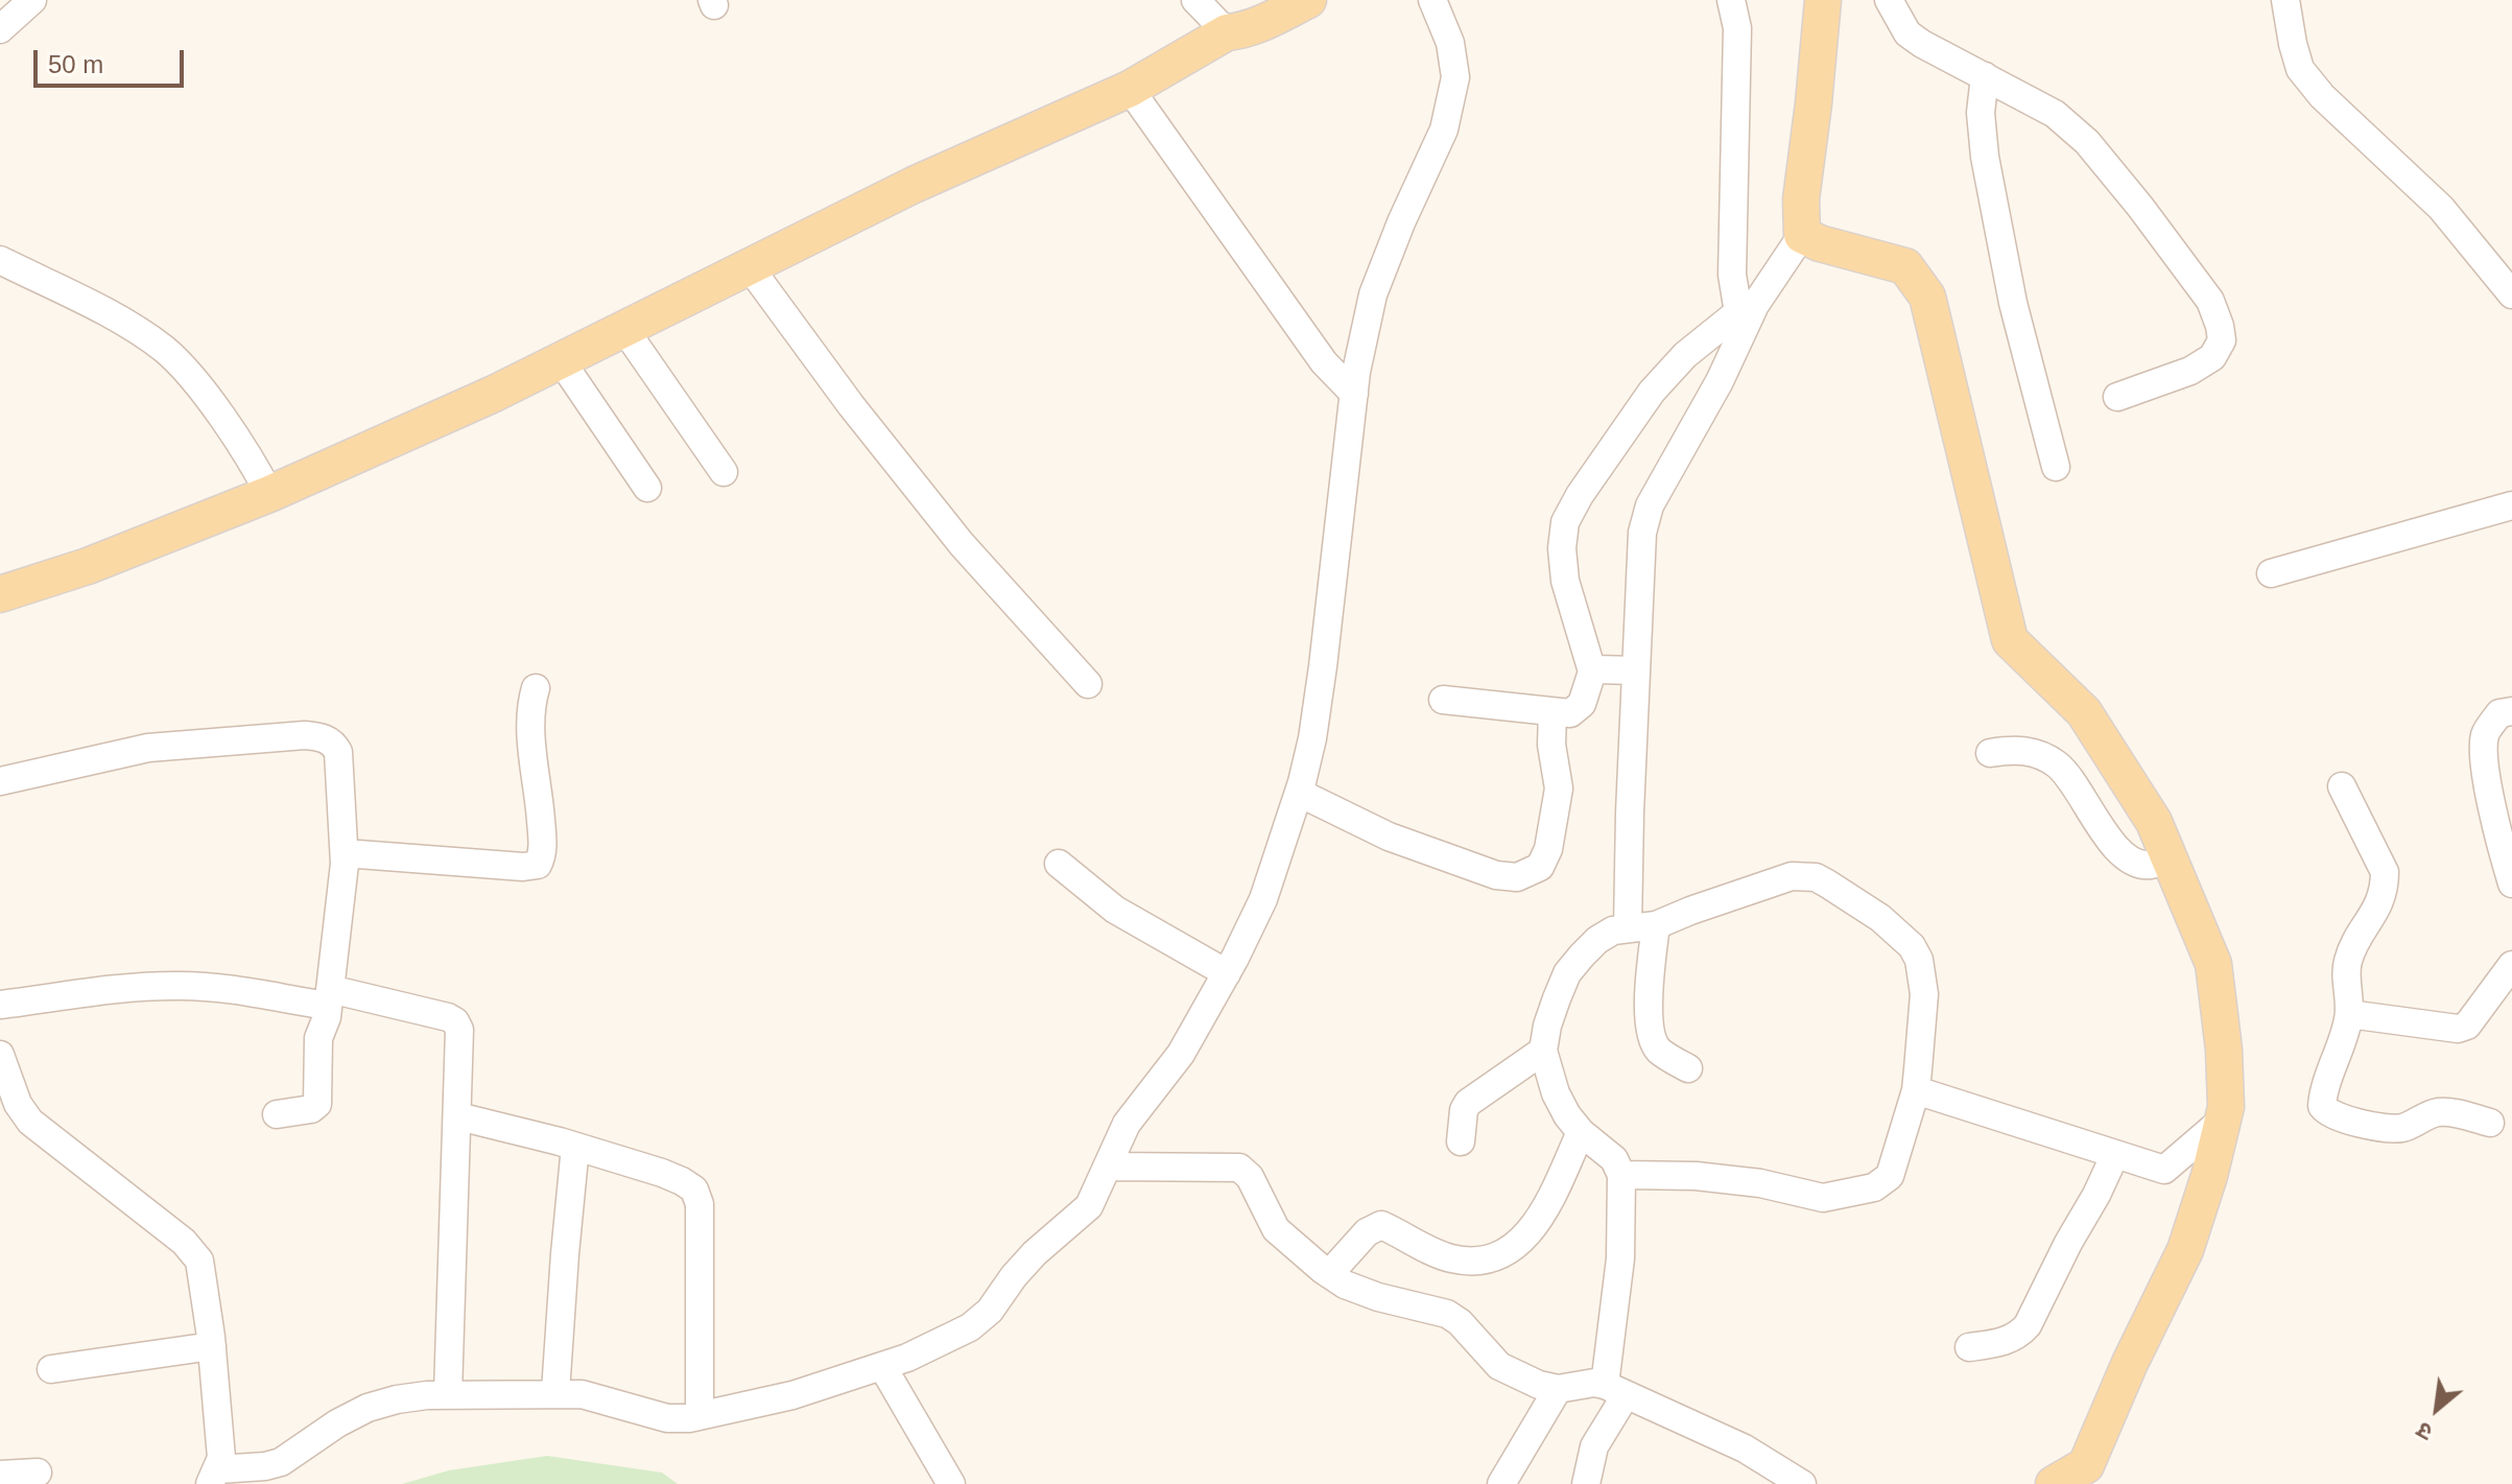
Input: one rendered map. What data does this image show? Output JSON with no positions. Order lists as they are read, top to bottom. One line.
{"scale_bar":"50 m","north":"bottom left"}
